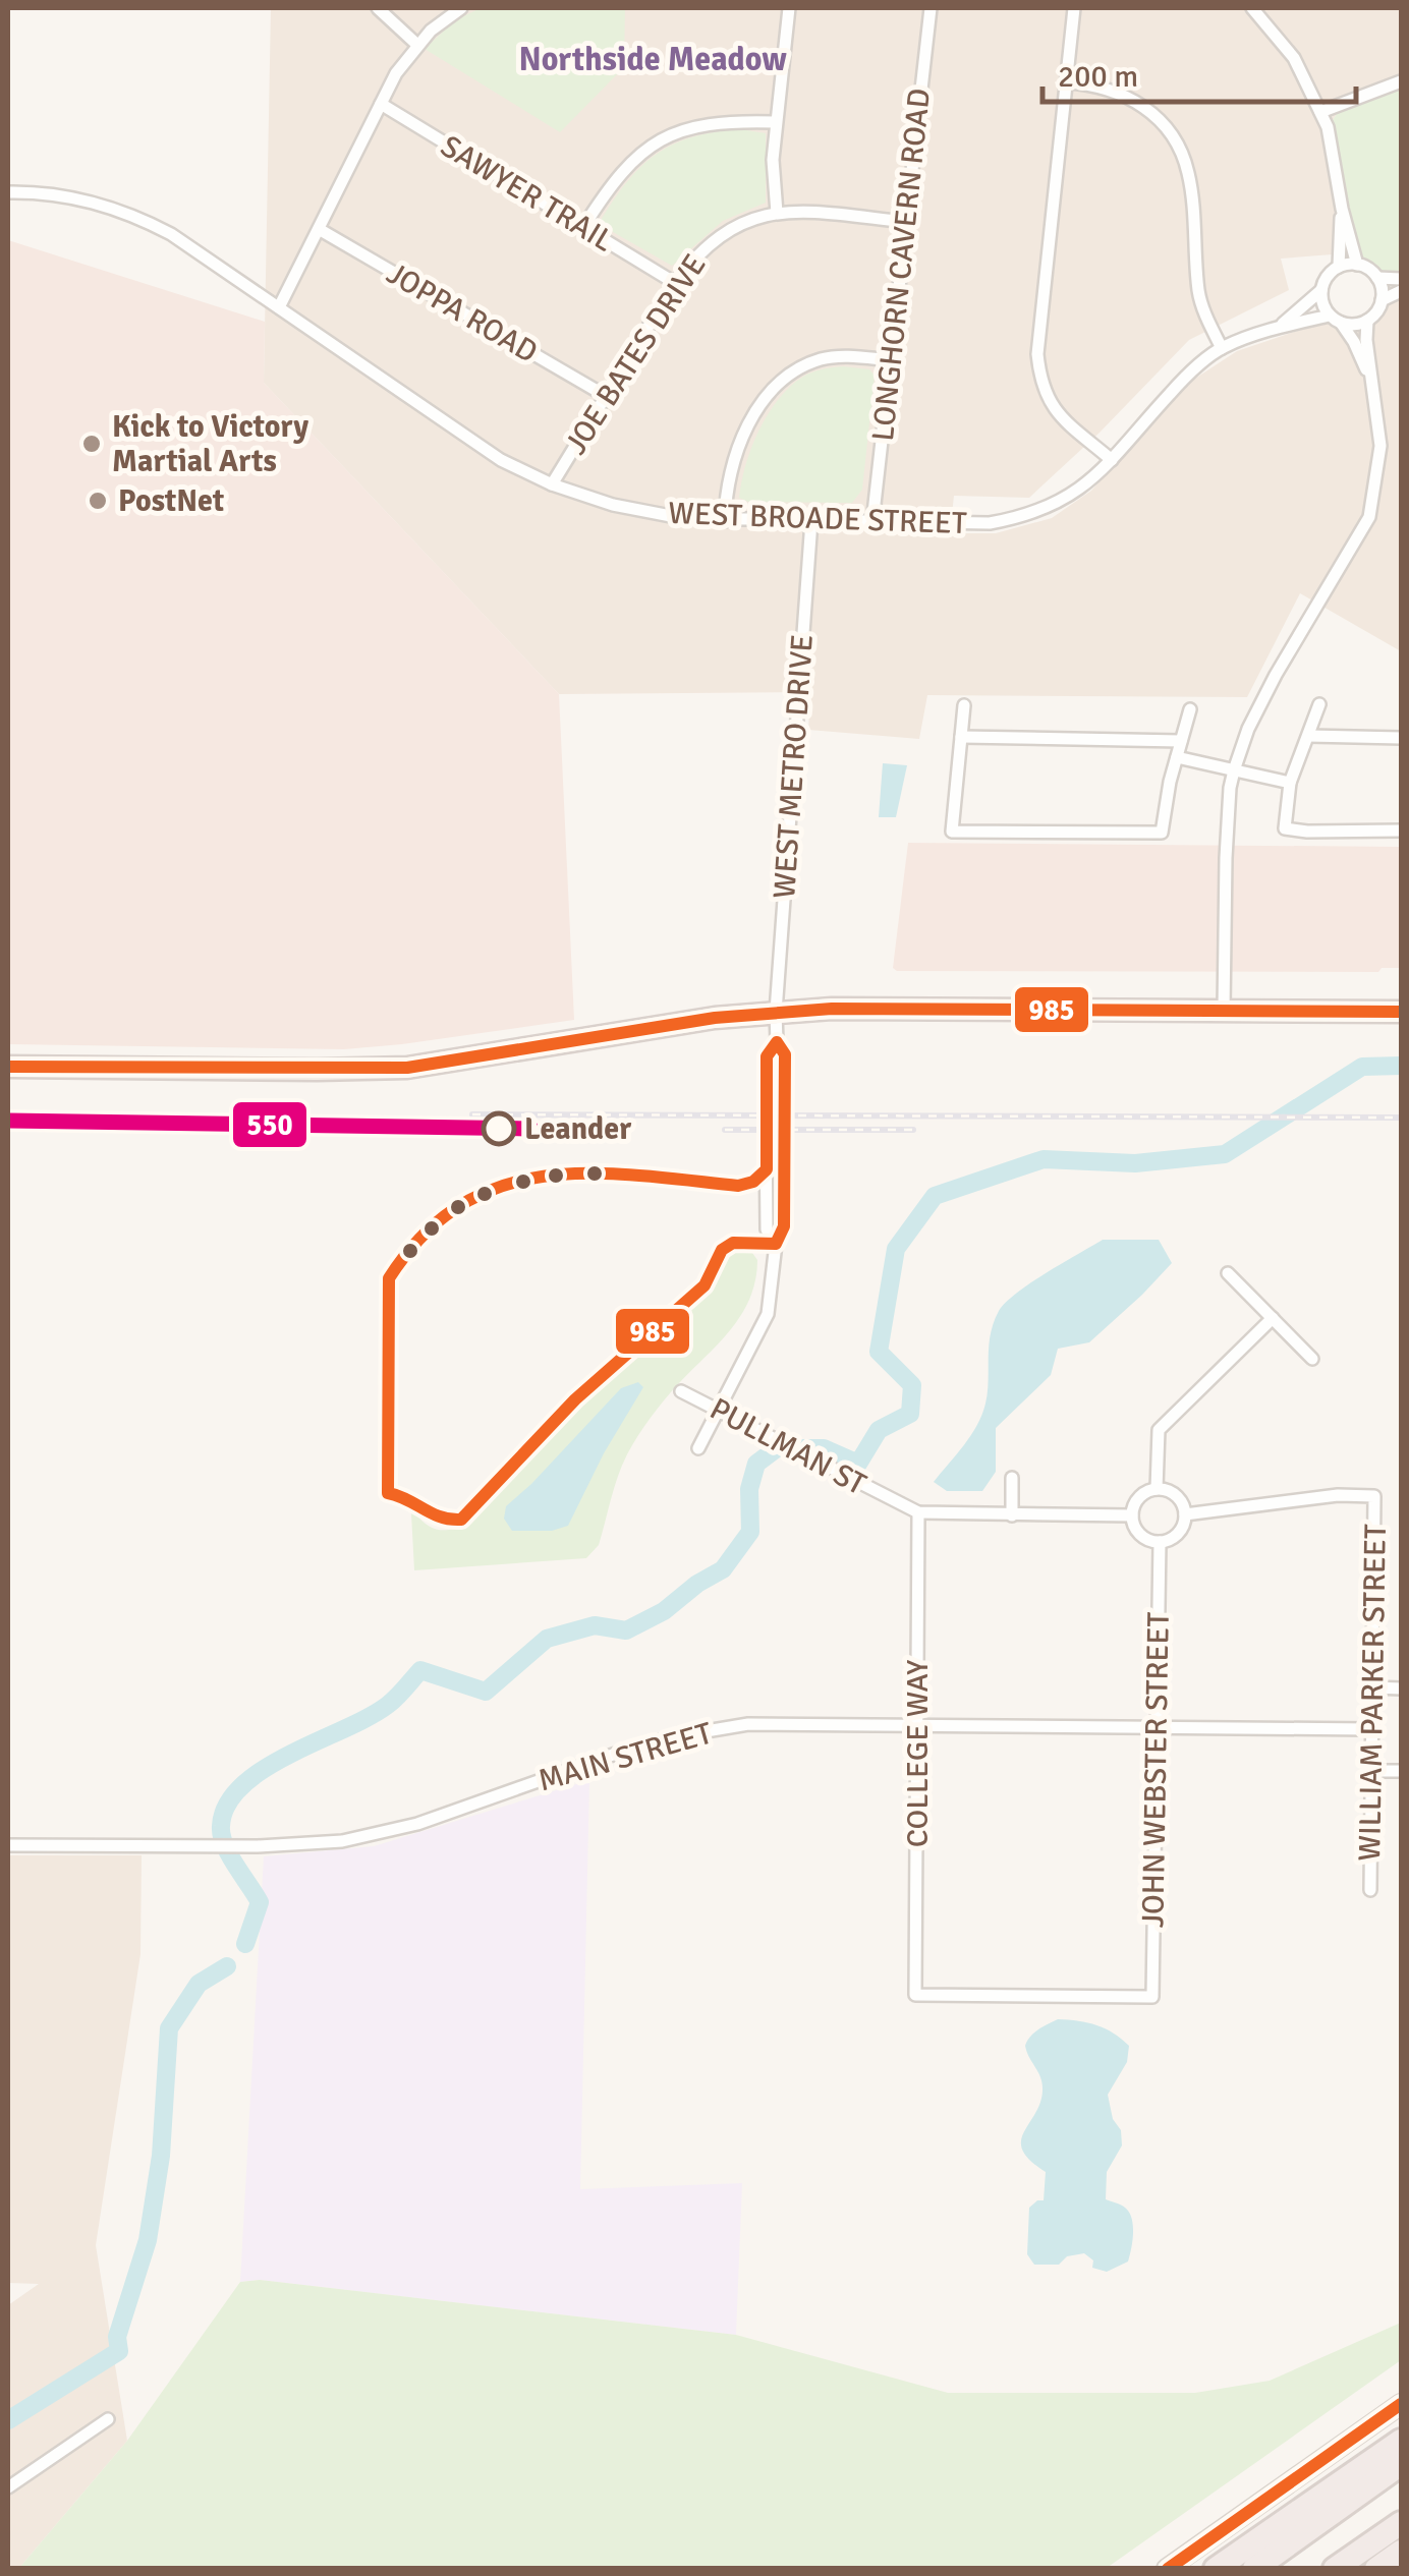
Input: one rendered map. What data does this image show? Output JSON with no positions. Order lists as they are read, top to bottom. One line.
{"streets":{"street":["SAWYER TRAIL","LONGHORN CAVERN ROAD","JOPPA ROAD","JOE BATES DRIVE","WEST BROADE STREET","WEST METRO DRIVE","PULLMAN ST","WILLIAM PARKER STREET","COLLEGE WAY","MAIN STREET","JOHN WEBSTER STREET"]},"crossings":[["SAWYER TRAIL","JOE BATES DRIVE"],["LONGHORN CAVERN ROAD","JOE BATES DRIVE"],["LONGHORN CAVERN ROAD","WEST BROADE STREET"],["JOPPA ROAD","JOE BATES DRIVE"],["JOE BATES DRIVE","WEST BROADE STREET"],["WEST BROADE STREET","WEST METRO DRIVE"],["WEST METRO DRIVE","PULLMAN ST"],["PULLMAN ST","COLLEGE WAY"],["WILLIAM PARKER STREET","MAIN STREET"],["WILLIAM PARKER STREET","JOHN WEBSTER STREET"],["COLLEGE WAY","MAIN STREET"],["COLLEGE WAY","JOHN WEBSTER STREET"],["MAIN STREET","JOHN WEBSTER STREET"]],"districts":["Northside Meadow"],"places":["Kick to Victory Martial Arts","PostNet","Leander"],"lines":["transit line 985","transit line 550"],"scale_bar":"200 m"}
